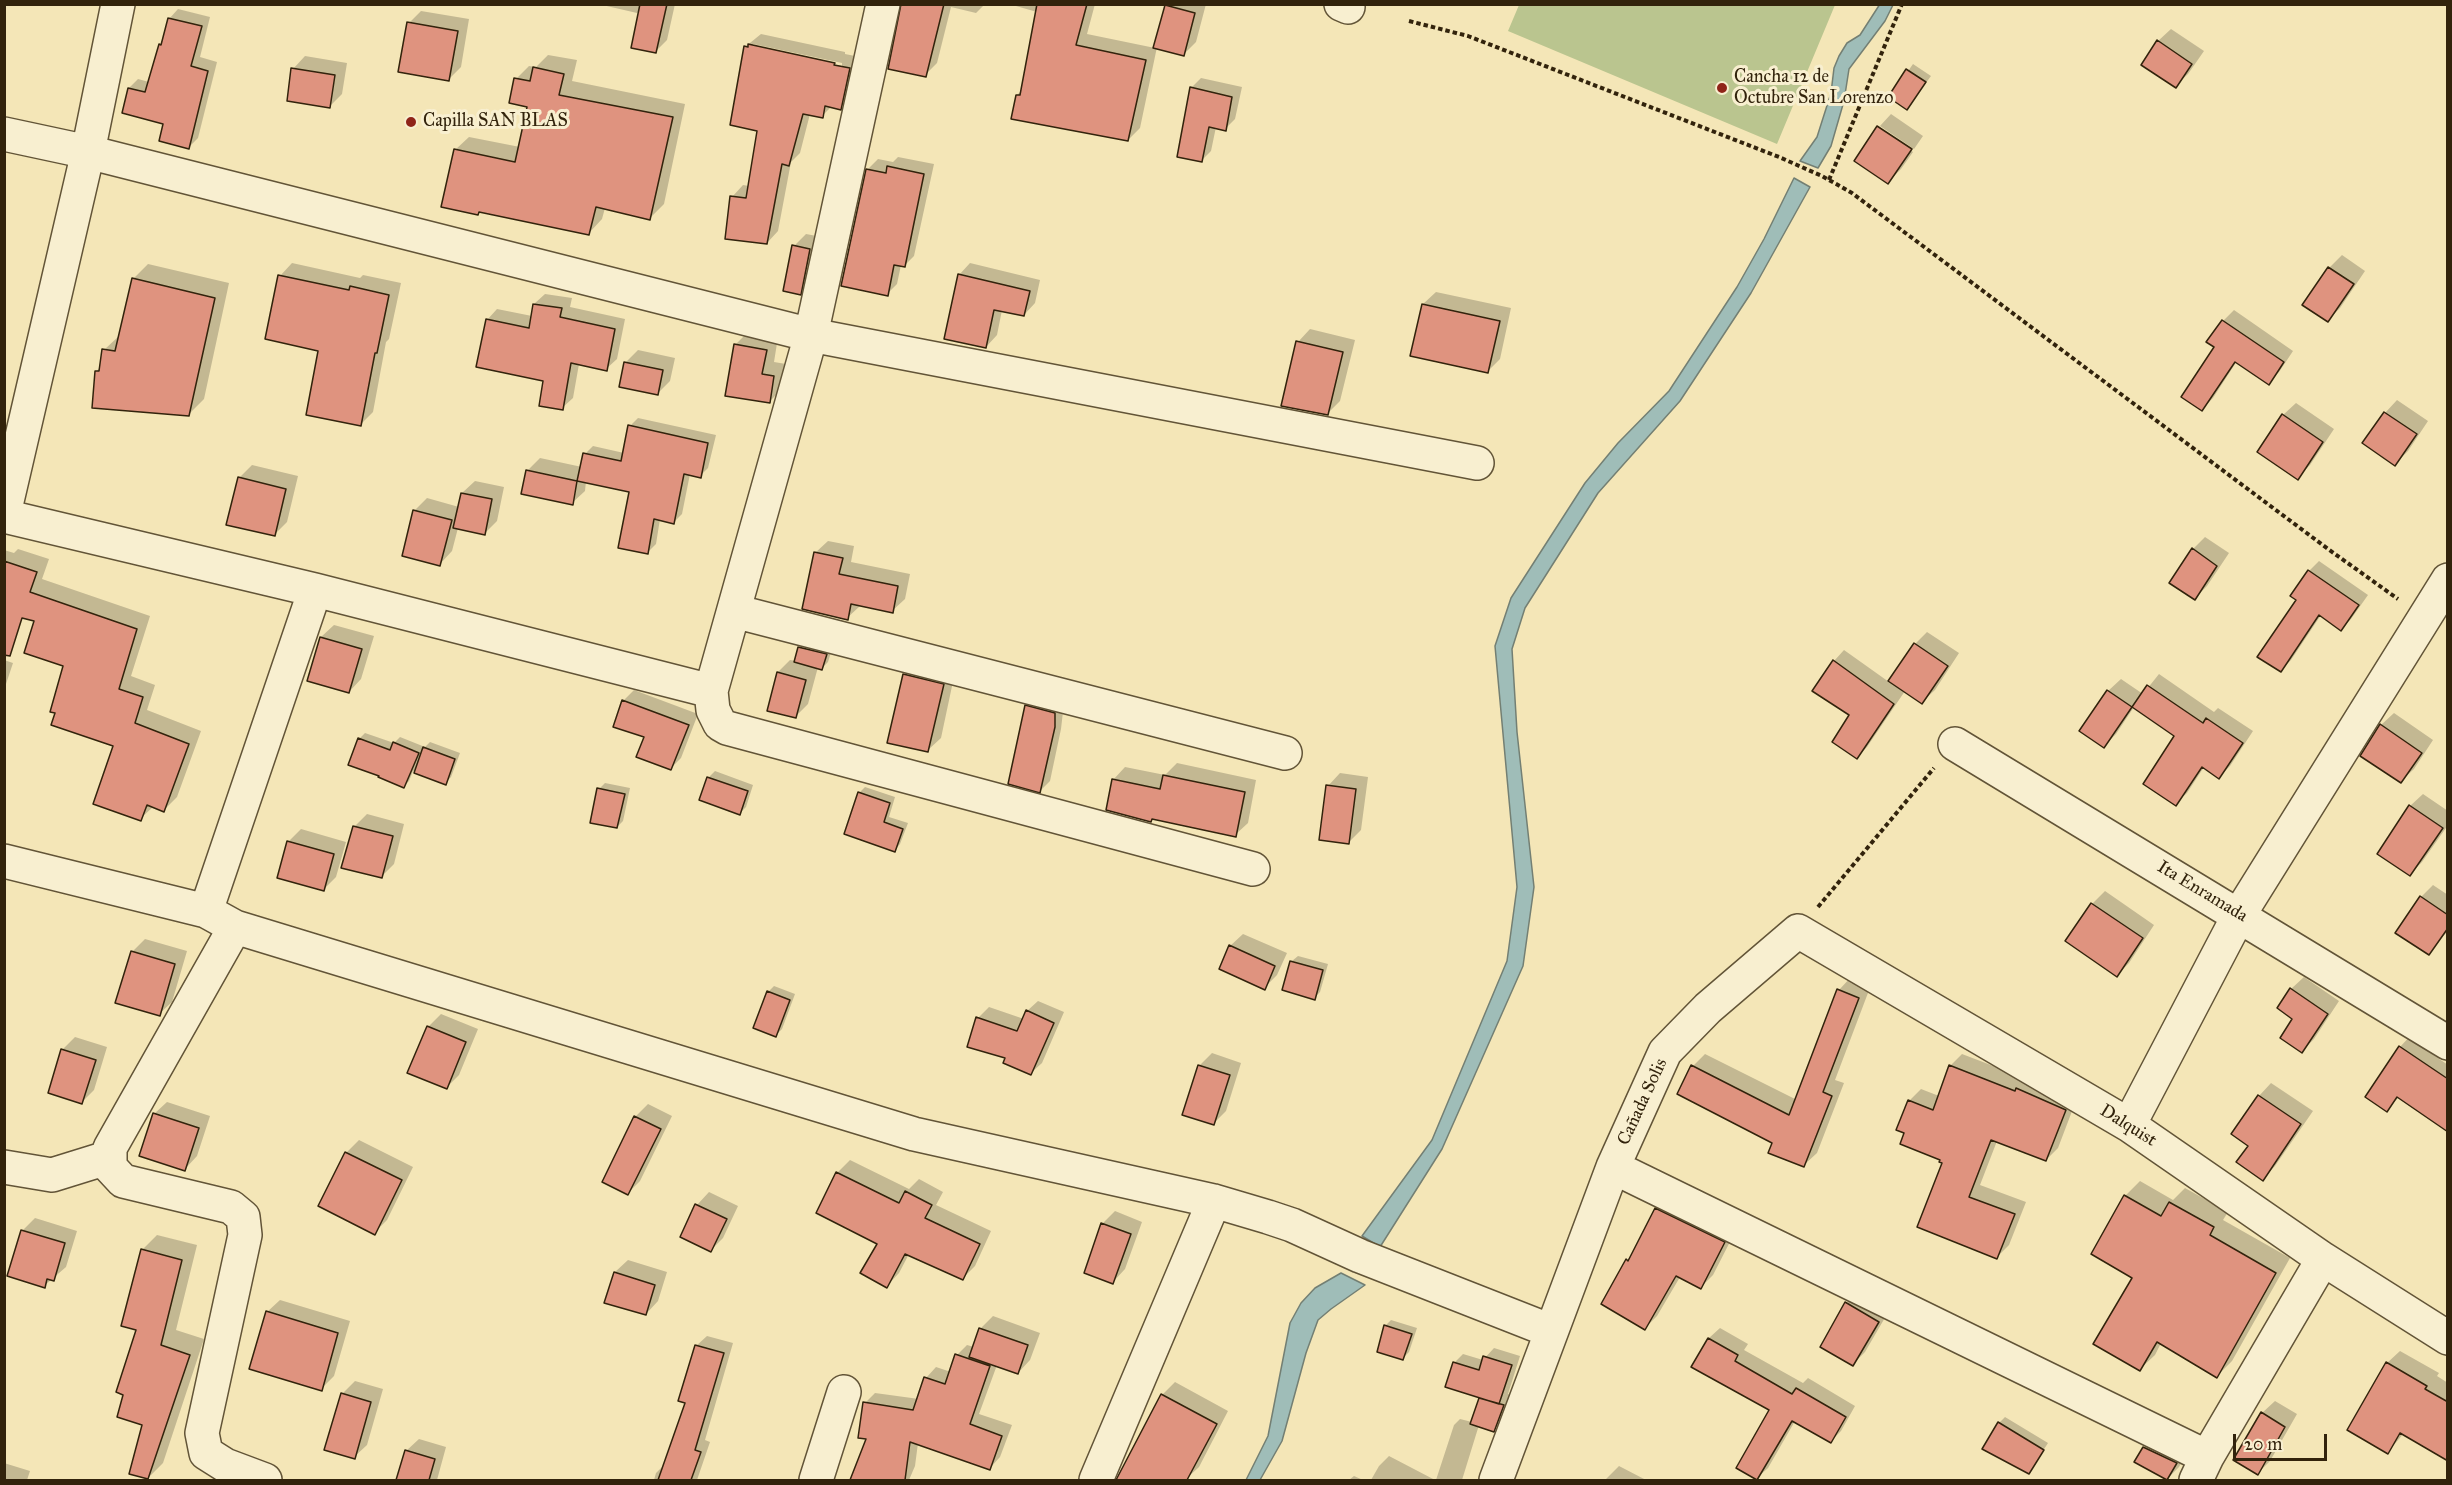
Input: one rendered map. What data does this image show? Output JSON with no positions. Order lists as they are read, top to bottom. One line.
{"streets":{"street":["Ita Enramada","Cañada Solis","Dalquist"]},"crossings":[["Cañada Solis","Dalquist"]],"places":["Cancha 12 de Octubre San Lorenzo","Capilla SAN BLAS"],"scale_bar":"20 m"}
